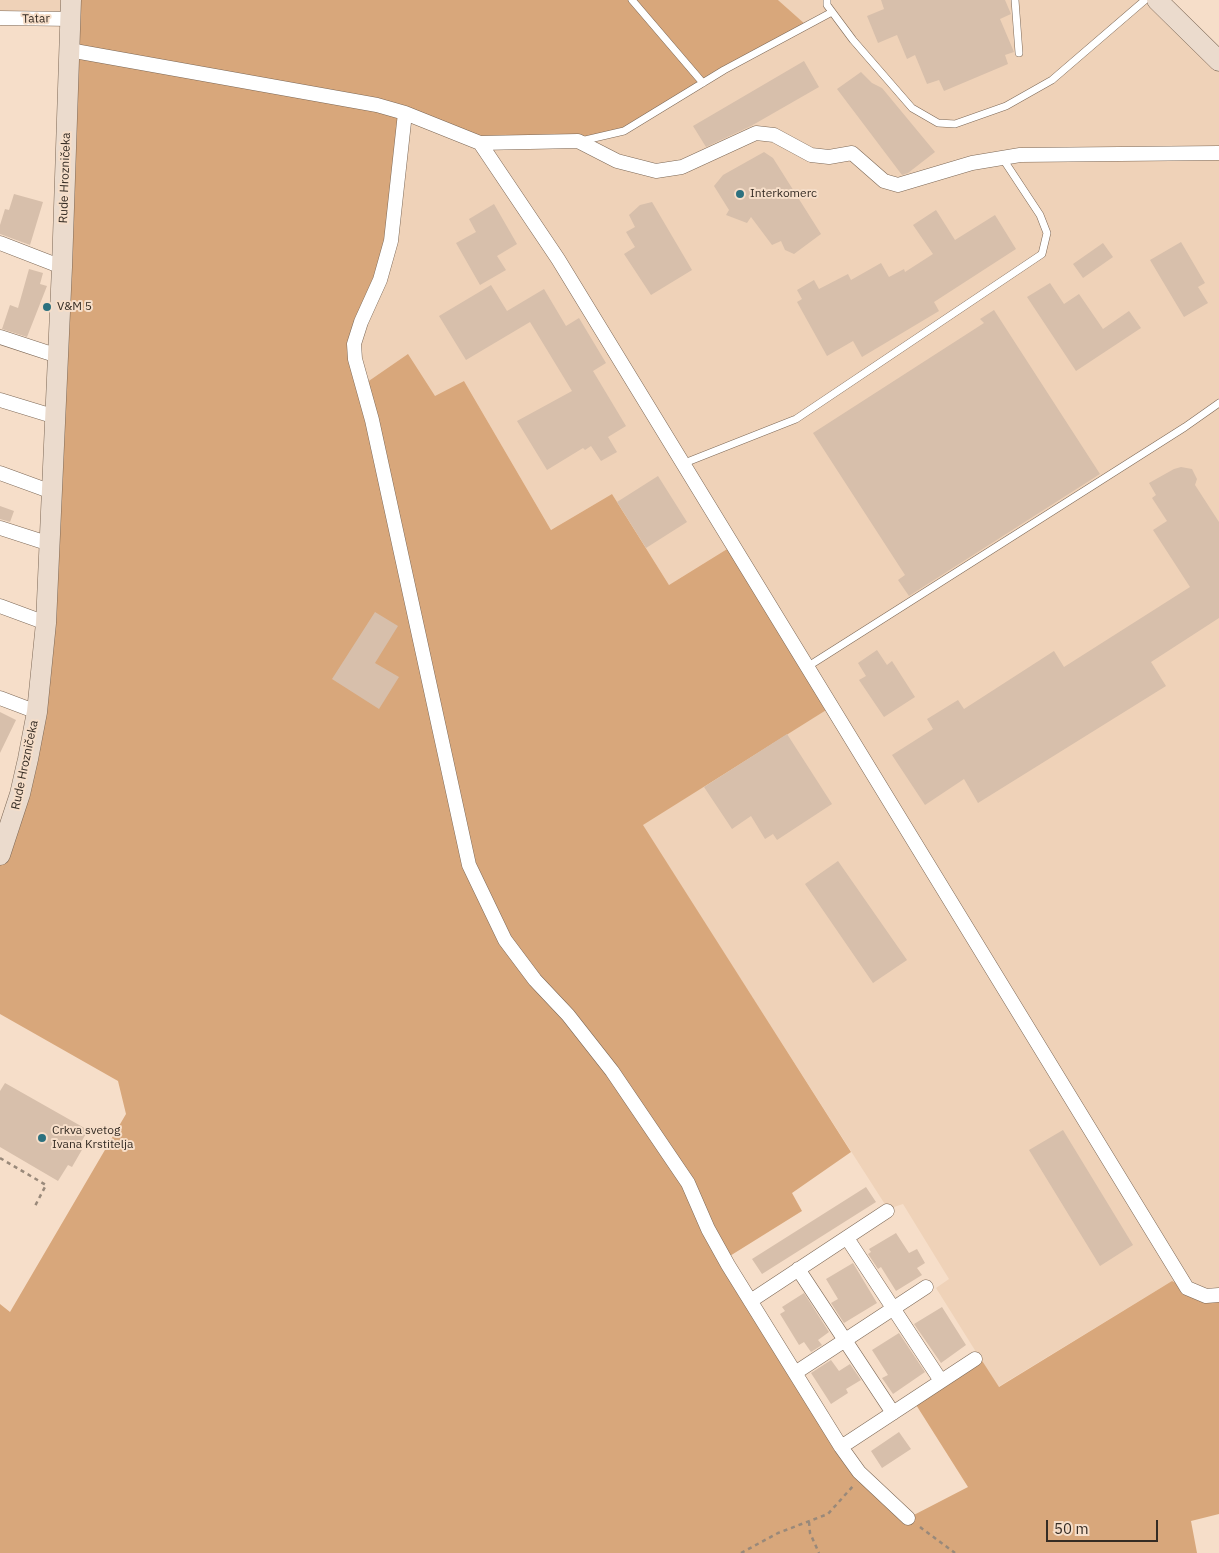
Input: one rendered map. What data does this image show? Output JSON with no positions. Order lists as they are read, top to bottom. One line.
{"streets":{"street":["Tatar","Rude Hrozničeka"]},"crossings":[["Tatar","Rude Hrozničeka"]],"places":["Interkomerc","V&M 5","Crkva svetog Ivana Krstitelja"],"scale_bar":"50 m"}
